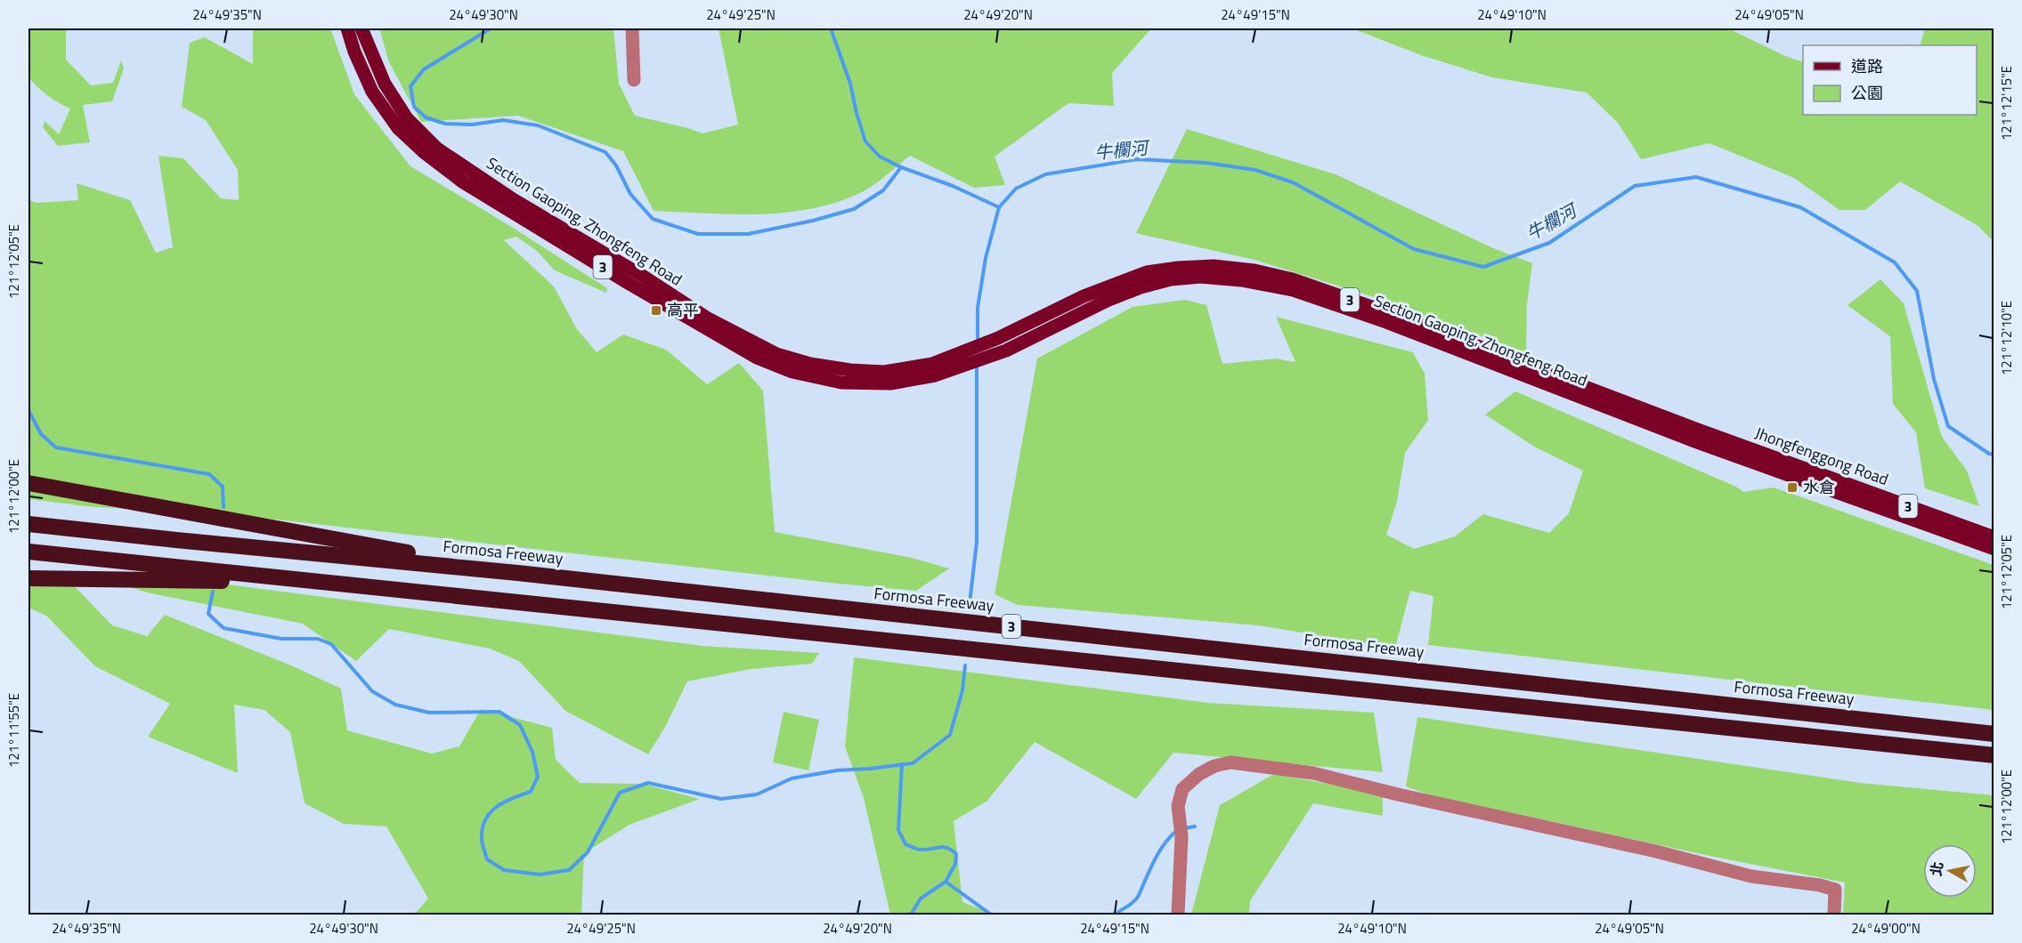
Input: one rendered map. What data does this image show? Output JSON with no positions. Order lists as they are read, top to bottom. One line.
{"streets":{"highway":["3","Formosa Freeway"],"main road":["Section Gaoping, Zhongfeng Road","Jhongfenggong Road"]},"crossings":[["Section Gaoping, Zhongfeng Road","Jhongfenggong Road"]],"water":["牛欄河"],"places":{"transit":["高平","水倉"]},"legend":["道路","公園"],"north":"left","coordinates":["24°49'35\"N","24°49'30\"N","24°49'25\"N","24°49'20\"N","24°49'15\"N","24°49'10\"N","24°49'05\"N","121°12'15\"E","121°12'05\"E","121°12'10\"E","121°12'00\"E","121°11'55\"E","24°49'00\"N"]}
